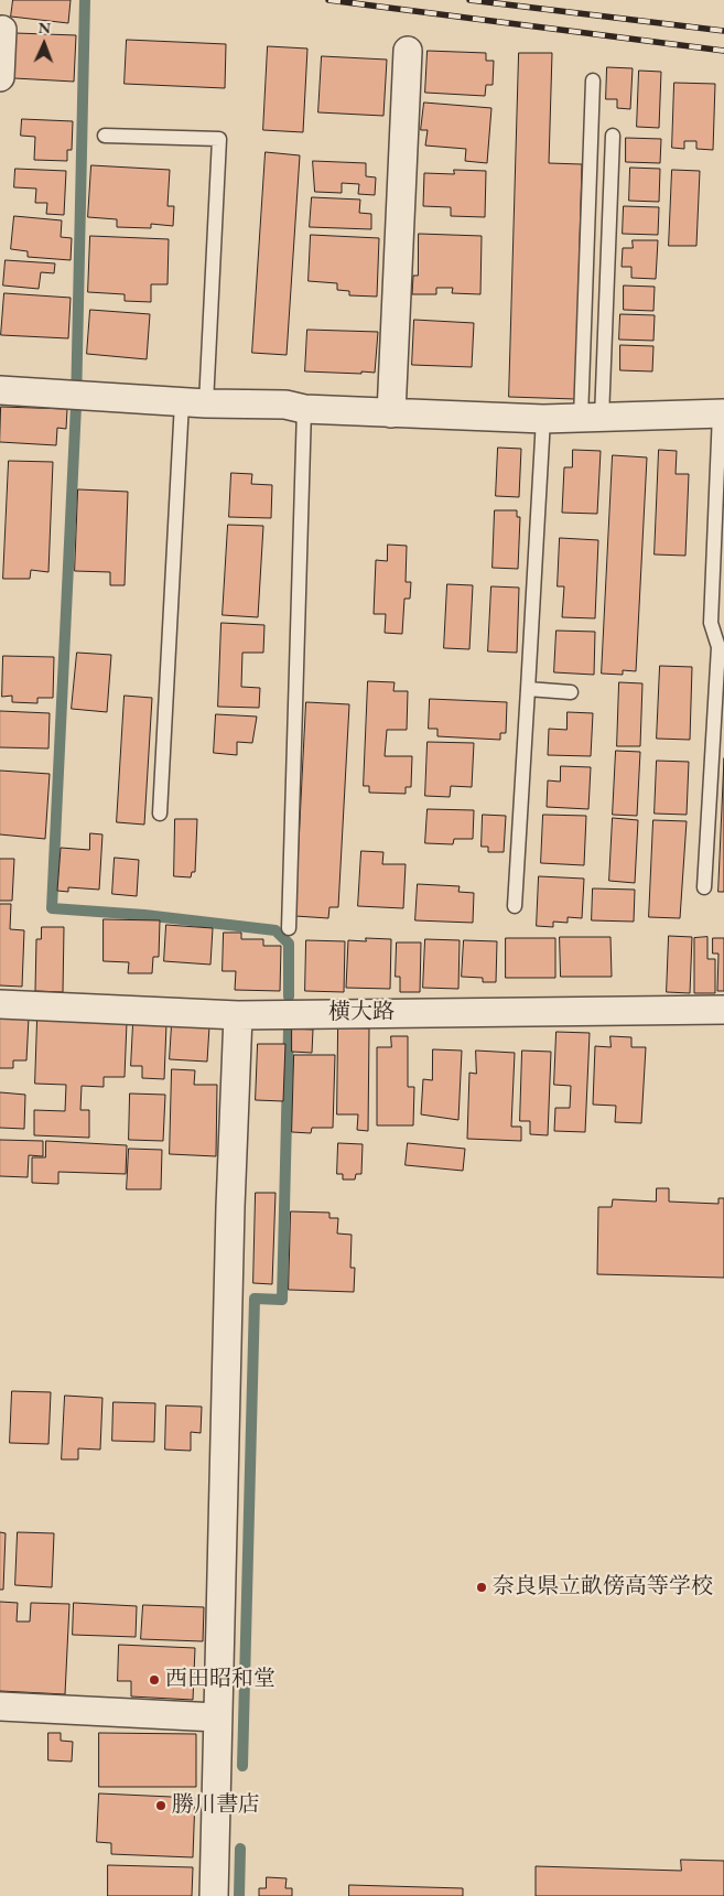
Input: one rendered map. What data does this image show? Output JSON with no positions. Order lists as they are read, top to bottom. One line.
{"streets":{"street":["横大路"]},"places":["奈良県立畝傍高等学校","西田昭和堂","勝川書店"],"north":"top"}
